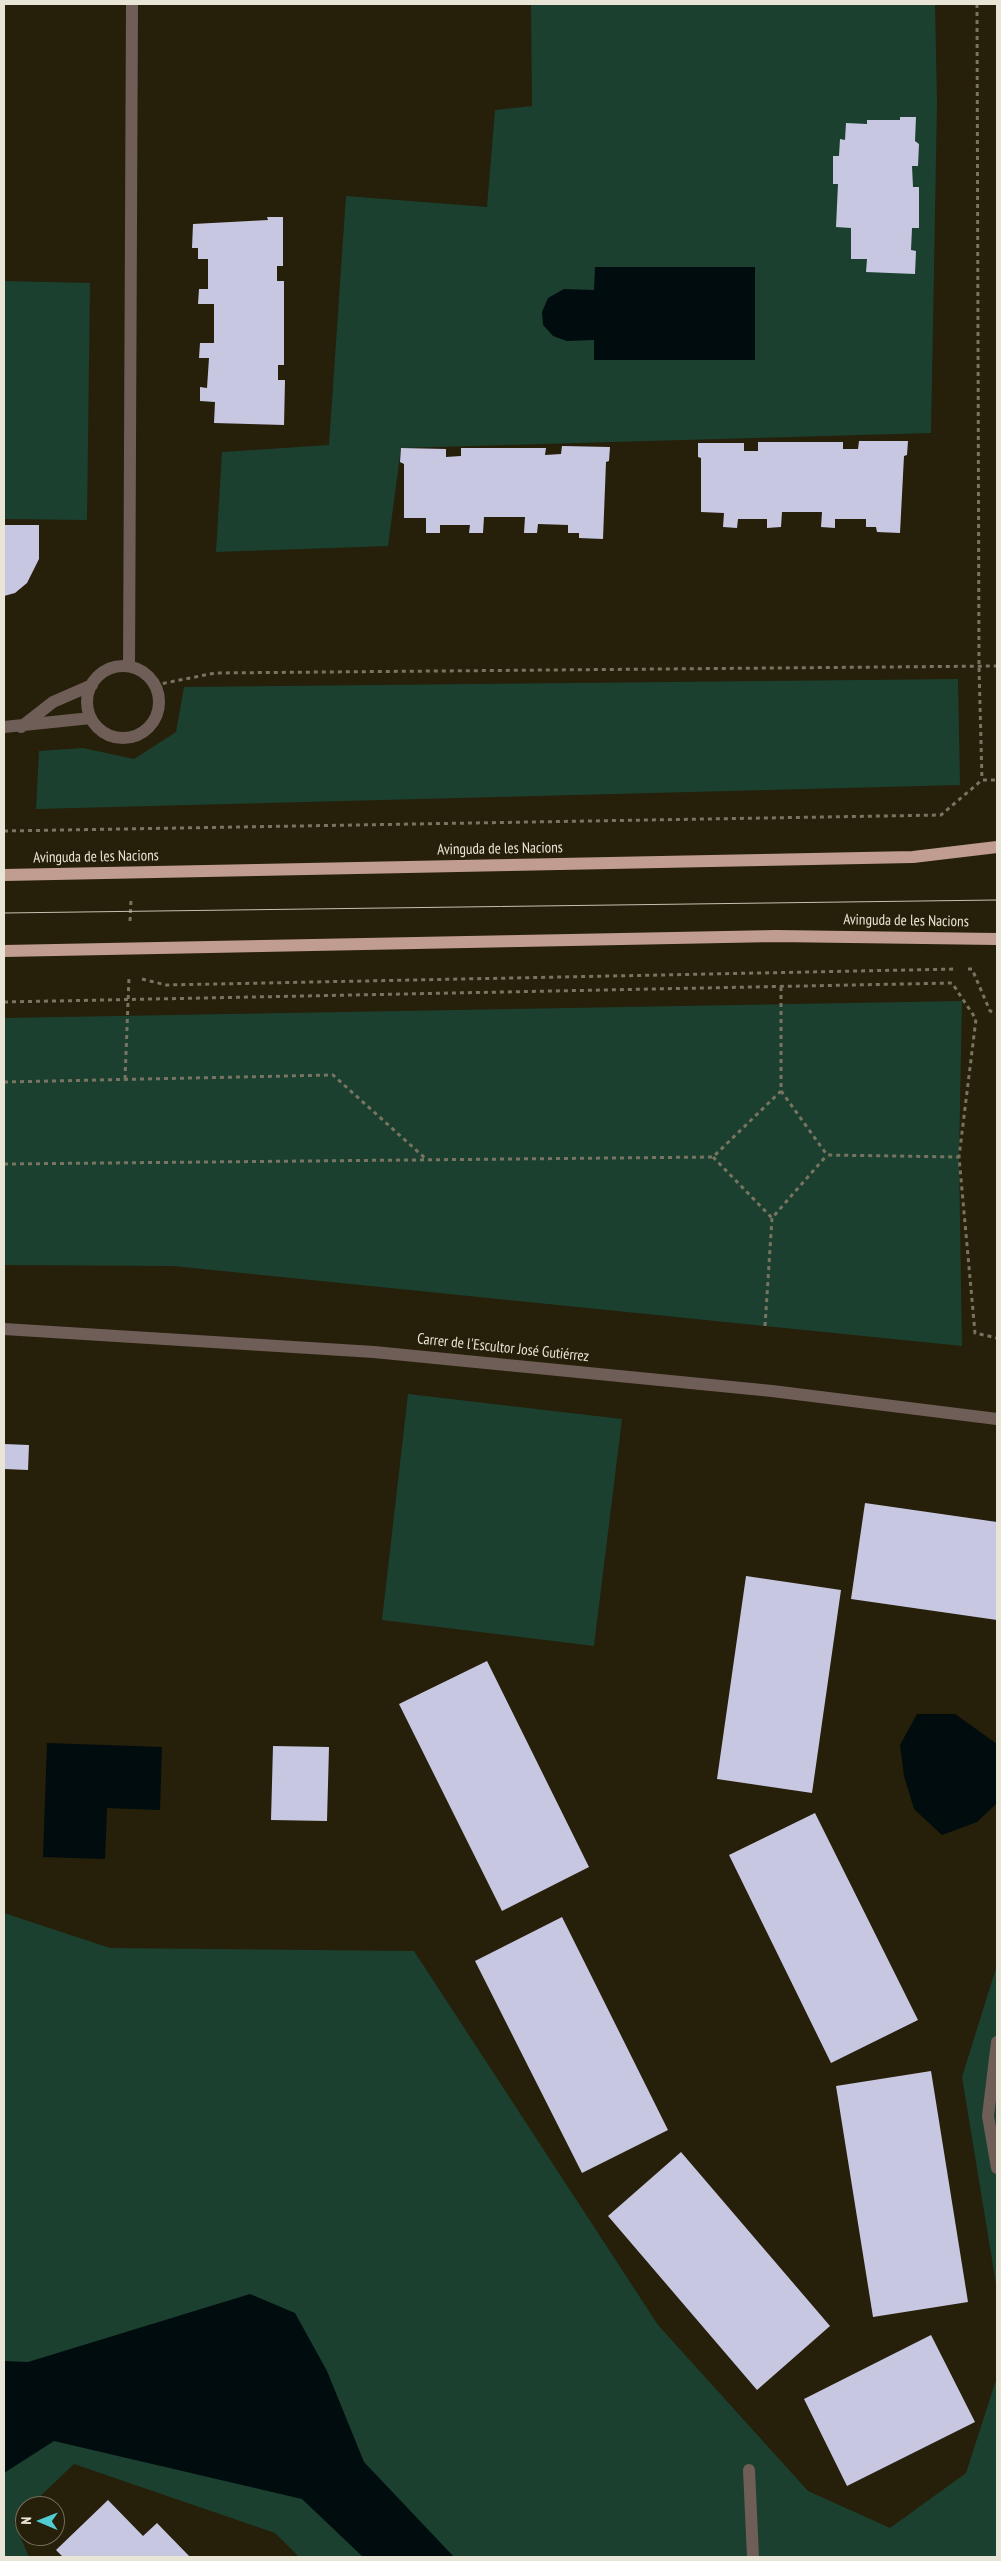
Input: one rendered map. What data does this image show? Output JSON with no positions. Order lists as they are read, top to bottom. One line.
{"streets":{"main road":["Avinguda de les Nacions"],"street":["Carrer de l'Escultor José Gutiérrez"]},"north":"left"}
